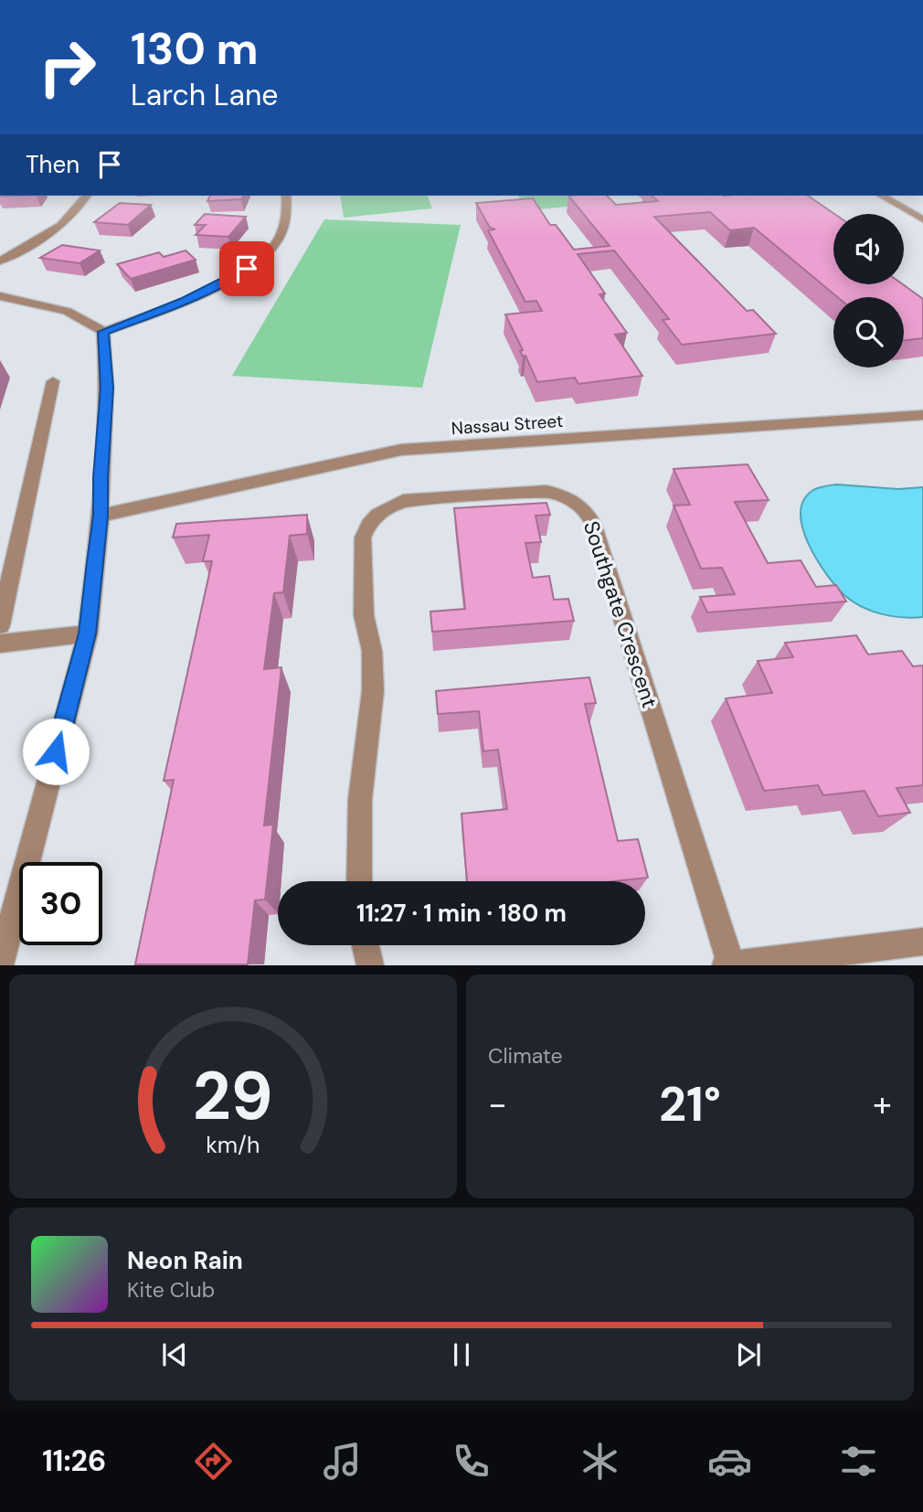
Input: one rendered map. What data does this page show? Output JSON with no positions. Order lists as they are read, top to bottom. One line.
{"streets":{"street":["Nassau Street","Southgate Crescent"]},"page":{"turn":["130 m","Larch Lane"],"then":"Then","limit":"30","trip":"11:27 · 1 min · 180 m","tile":"Climate","heat":["−","21°","+"],"song":["Neon Rain","Kite Club"],"tabs":"11:26","gauge":["29","km/h"]}}
